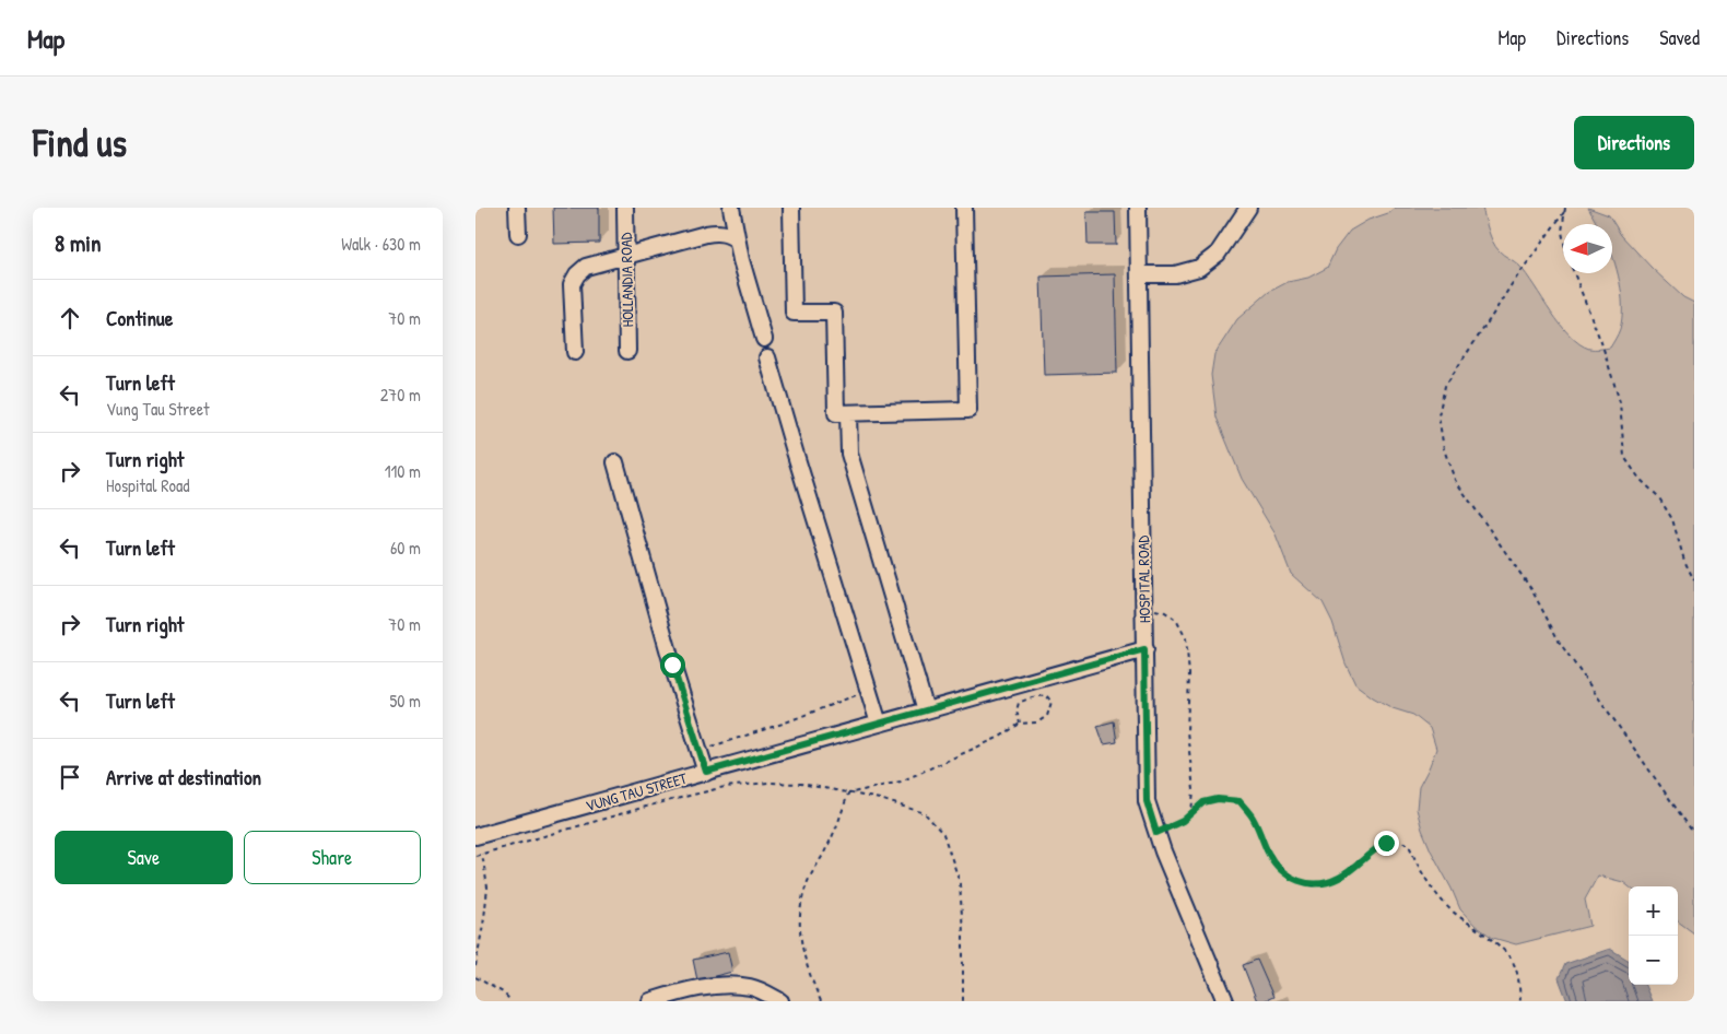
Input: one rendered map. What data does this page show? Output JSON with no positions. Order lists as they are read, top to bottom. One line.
{"streets":{"street":["HOLLANDIA ROAD","HOSPITAL ROAD","VUNG TAU STREET"]},"crossings":[["HOSPITAL ROAD","VUNG TAU STREET"]],"north":"left","page":{"header":"Map","nav":["Map","Directions","Saved"],"buttons":["Directions",["Save","Share"]],"title":"Find us","heading":["8 min","Walk · 630 m"],"list":[["Continue","70 m"],["Turn left","Vung Tau Street","270 m"],["Turn right","Hospital Road","110 m"],["Turn left","60 m"],["Turn right","70 m"],["Turn left","50 m"],"Arrive at destination"],"map_buttons":["+","−"]}}
